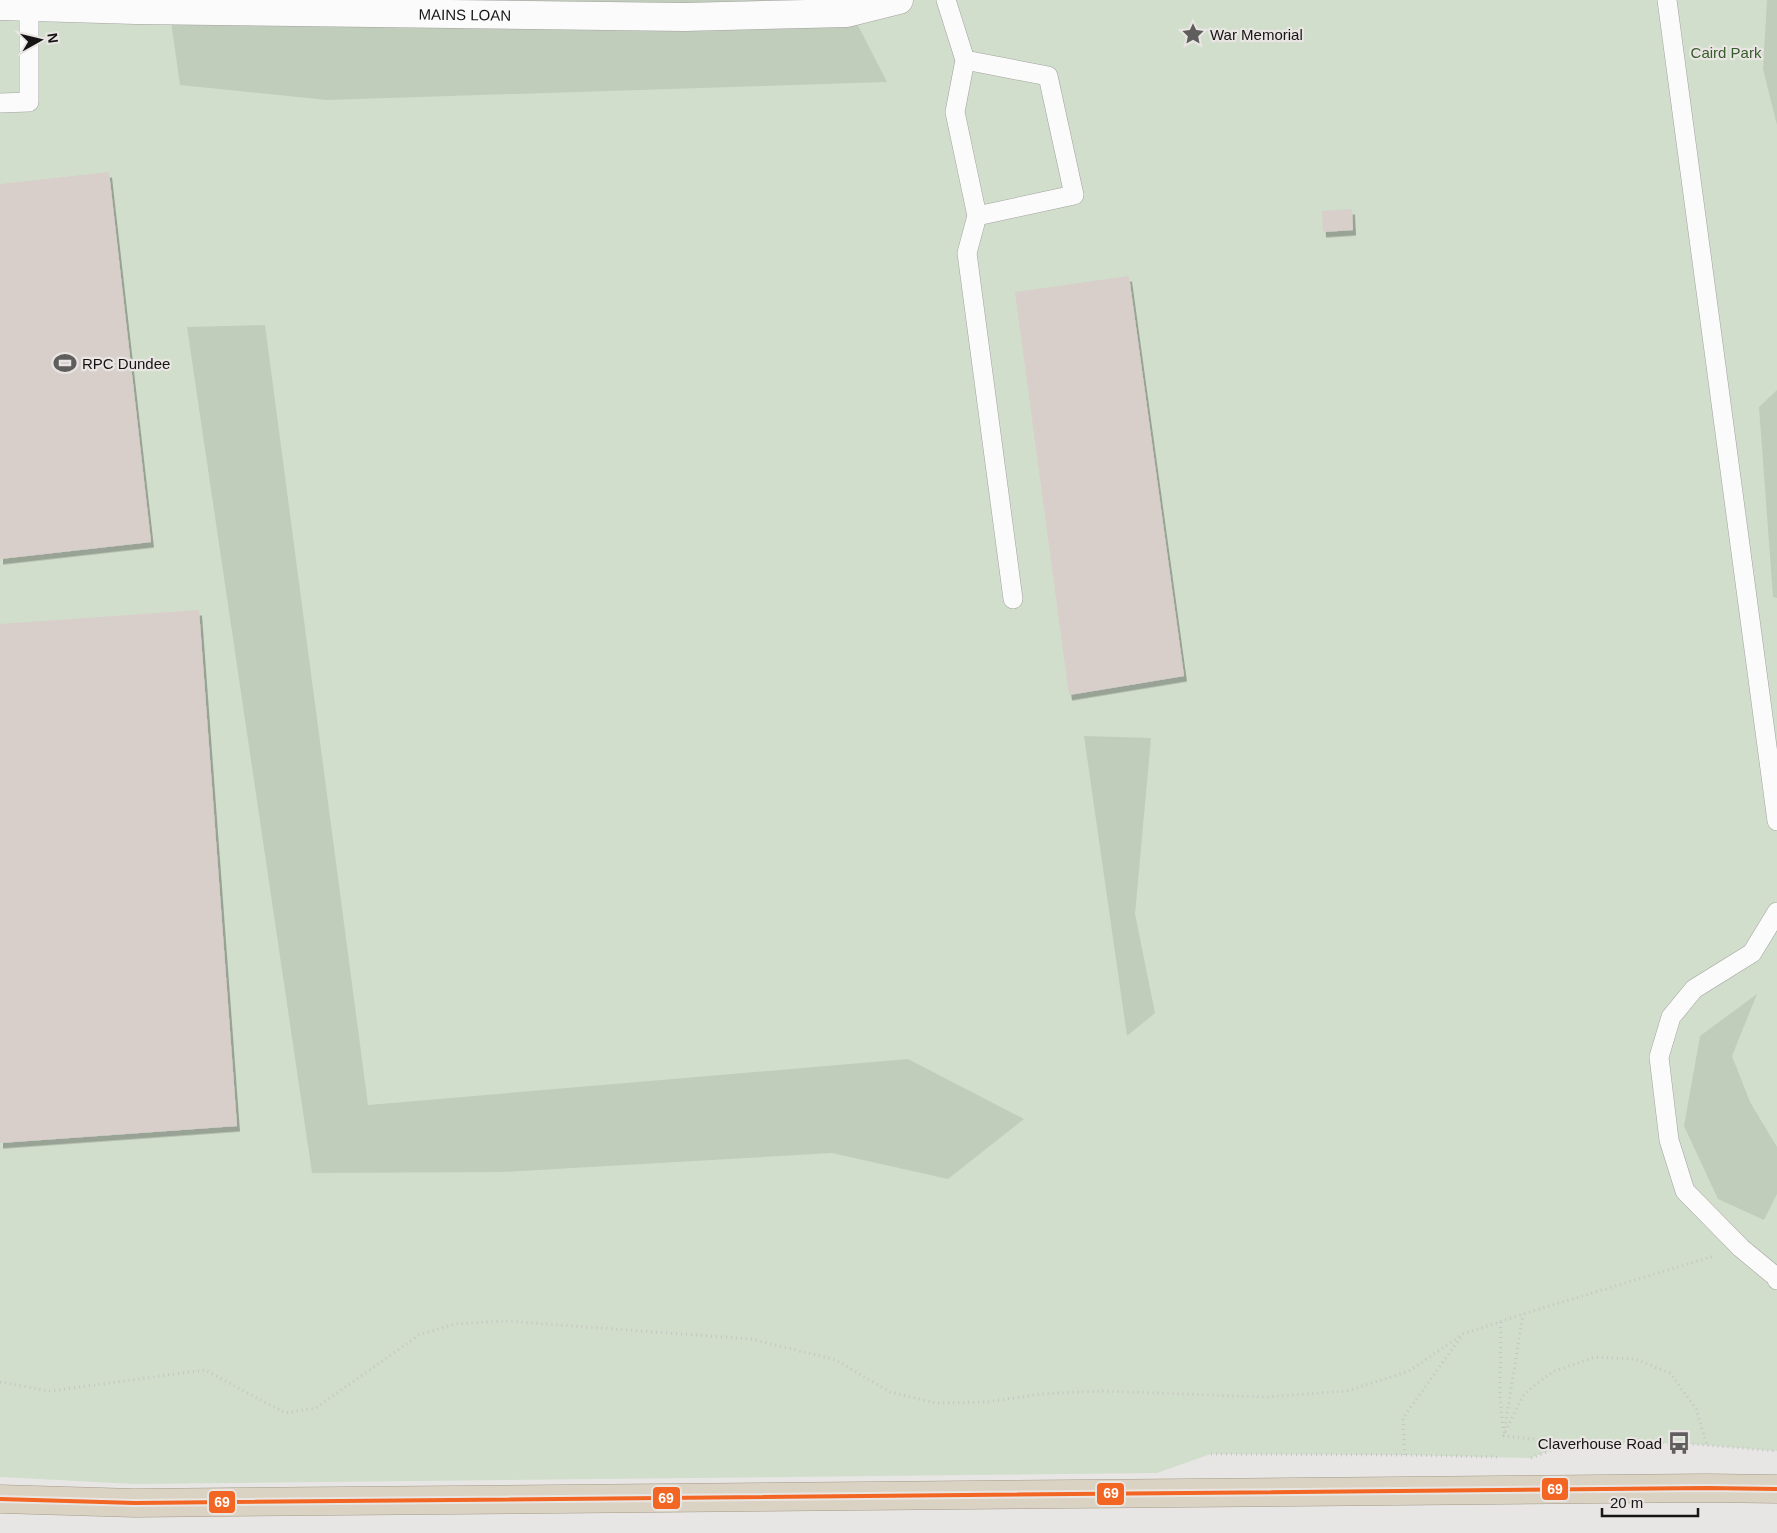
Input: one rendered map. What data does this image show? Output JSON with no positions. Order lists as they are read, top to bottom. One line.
{"streets":{"street":["MAINS LOAN"]},"parks":["Caird Park"],"places":{"place":["War Memorial"],"sports":["RPC Dundee"],"bus stop":["Claverhouse Road"]},"lines":["transit line 69"],"scale_bar":"20 m","north":"right"}
